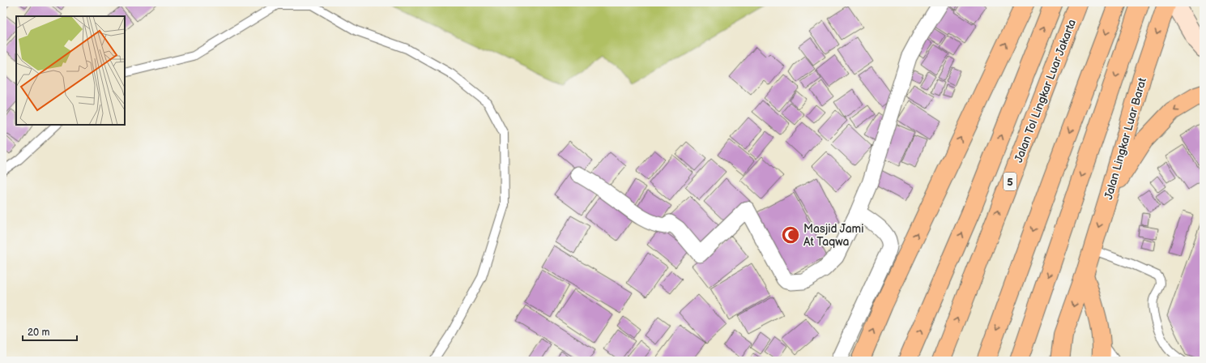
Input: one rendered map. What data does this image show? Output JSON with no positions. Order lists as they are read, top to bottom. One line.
{"streets":{"main road":["Jalan Tol Lingkar Luar Jakarta","Jalan Lingkar Luar Barat","5"]},"places":{"mosque":["Masjid Jami At Taqwa"]},"scale_bar":"20 m"}
